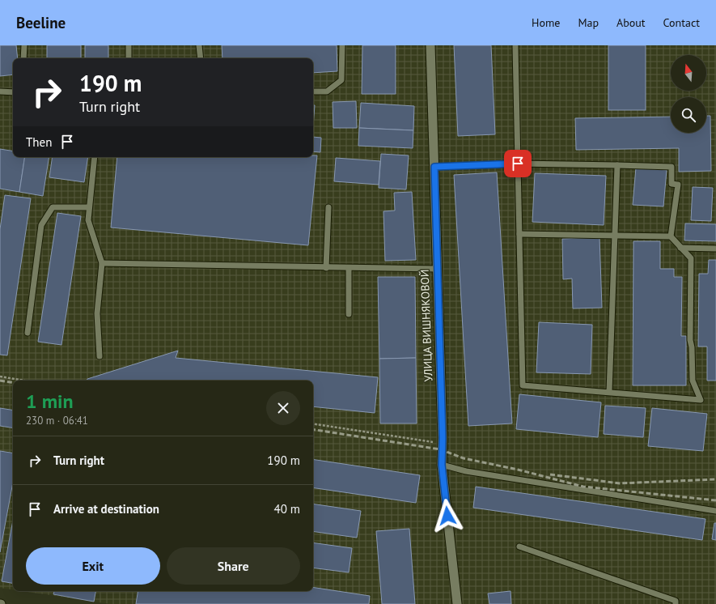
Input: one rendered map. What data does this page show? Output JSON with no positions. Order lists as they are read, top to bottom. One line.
{"streets":{"street":["УЛИЦА ВИШНЯКОВОЙ"]},"north":"top","page":{"header":"Beeline","nav":["Home","Map","About","Contact"],"turn":["190 m","Turn right"],"then":"Then","heading":["1 min","230 m · 06:41"],"list":[{"name":"Turn right","value":"190 m"},{"name":"Arrive at destination","value":"40 m"}],"buttons":["Exit","Share"]}}
